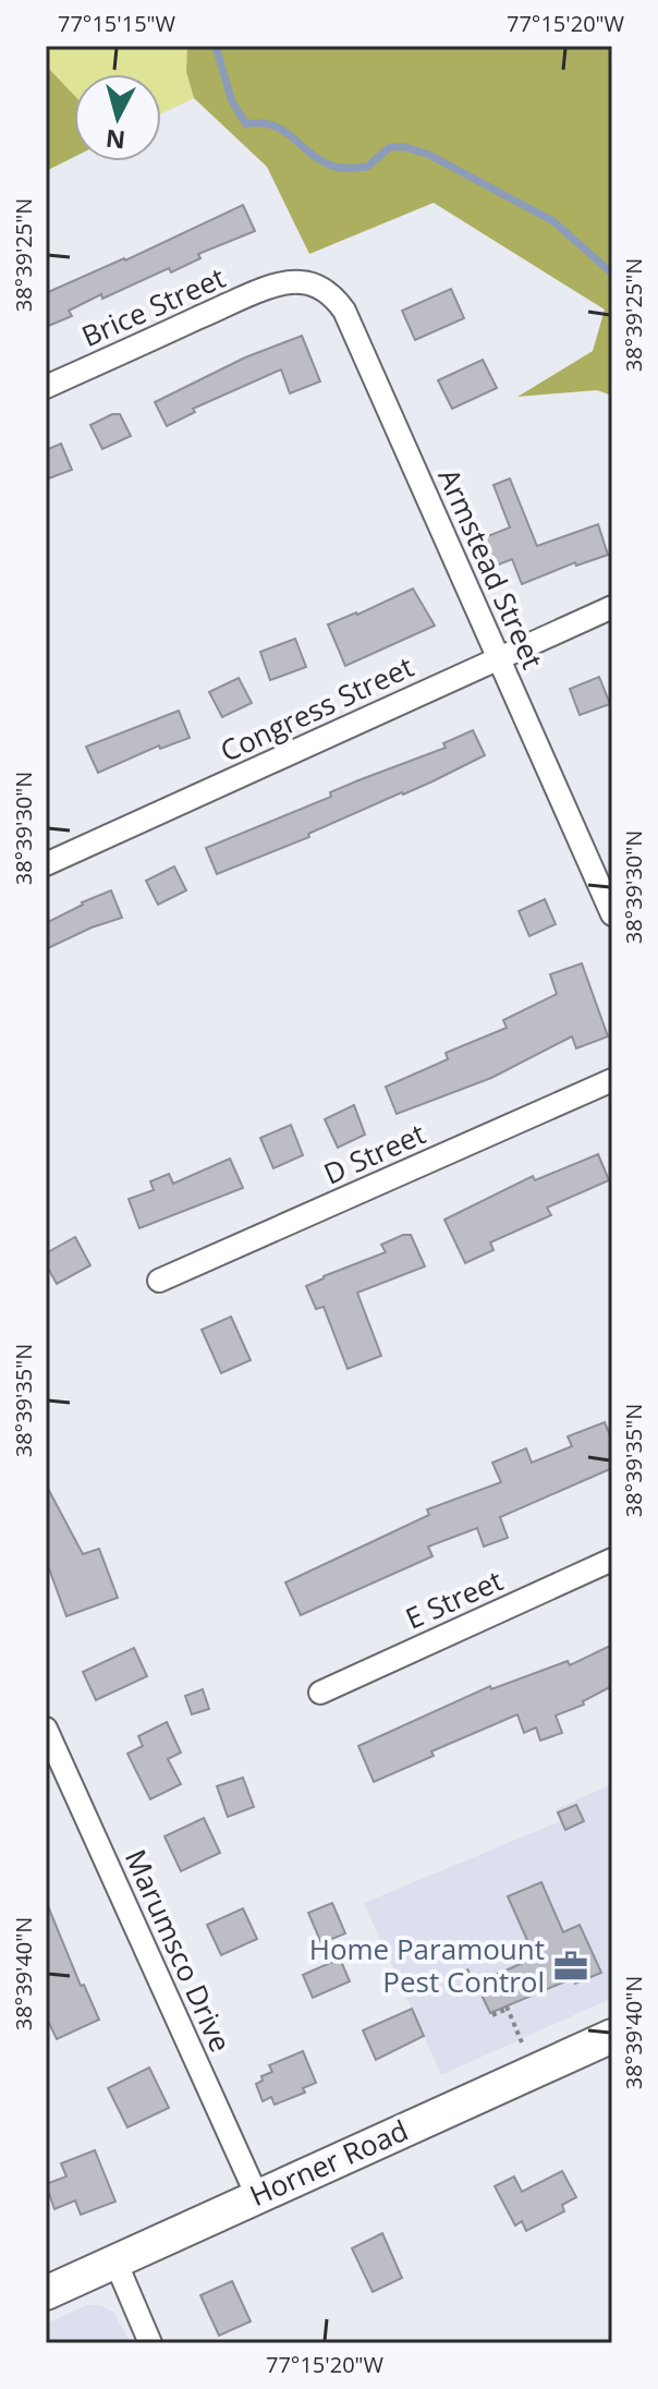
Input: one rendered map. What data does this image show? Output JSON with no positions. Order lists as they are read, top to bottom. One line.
{"streets":{"main road":["Horner Road"],"street":["Brice Street","Armstead Street","Congress Street","D Street","E Street","Marumsco Drive"]},"crossings":[["Brice Street","Armstead Street"],["Armstead Street","Congress Street"],["Marumsco Drive","Horner Road"]],"places":{"office":["Home Paramount Pest Control"]},"north":"bottom","coordinates":["77°15'15\"W","77°15'20\"W","38°39'25\"N","38°39'30\"N","38°39'35\"N","38°39'40\"N"]}
